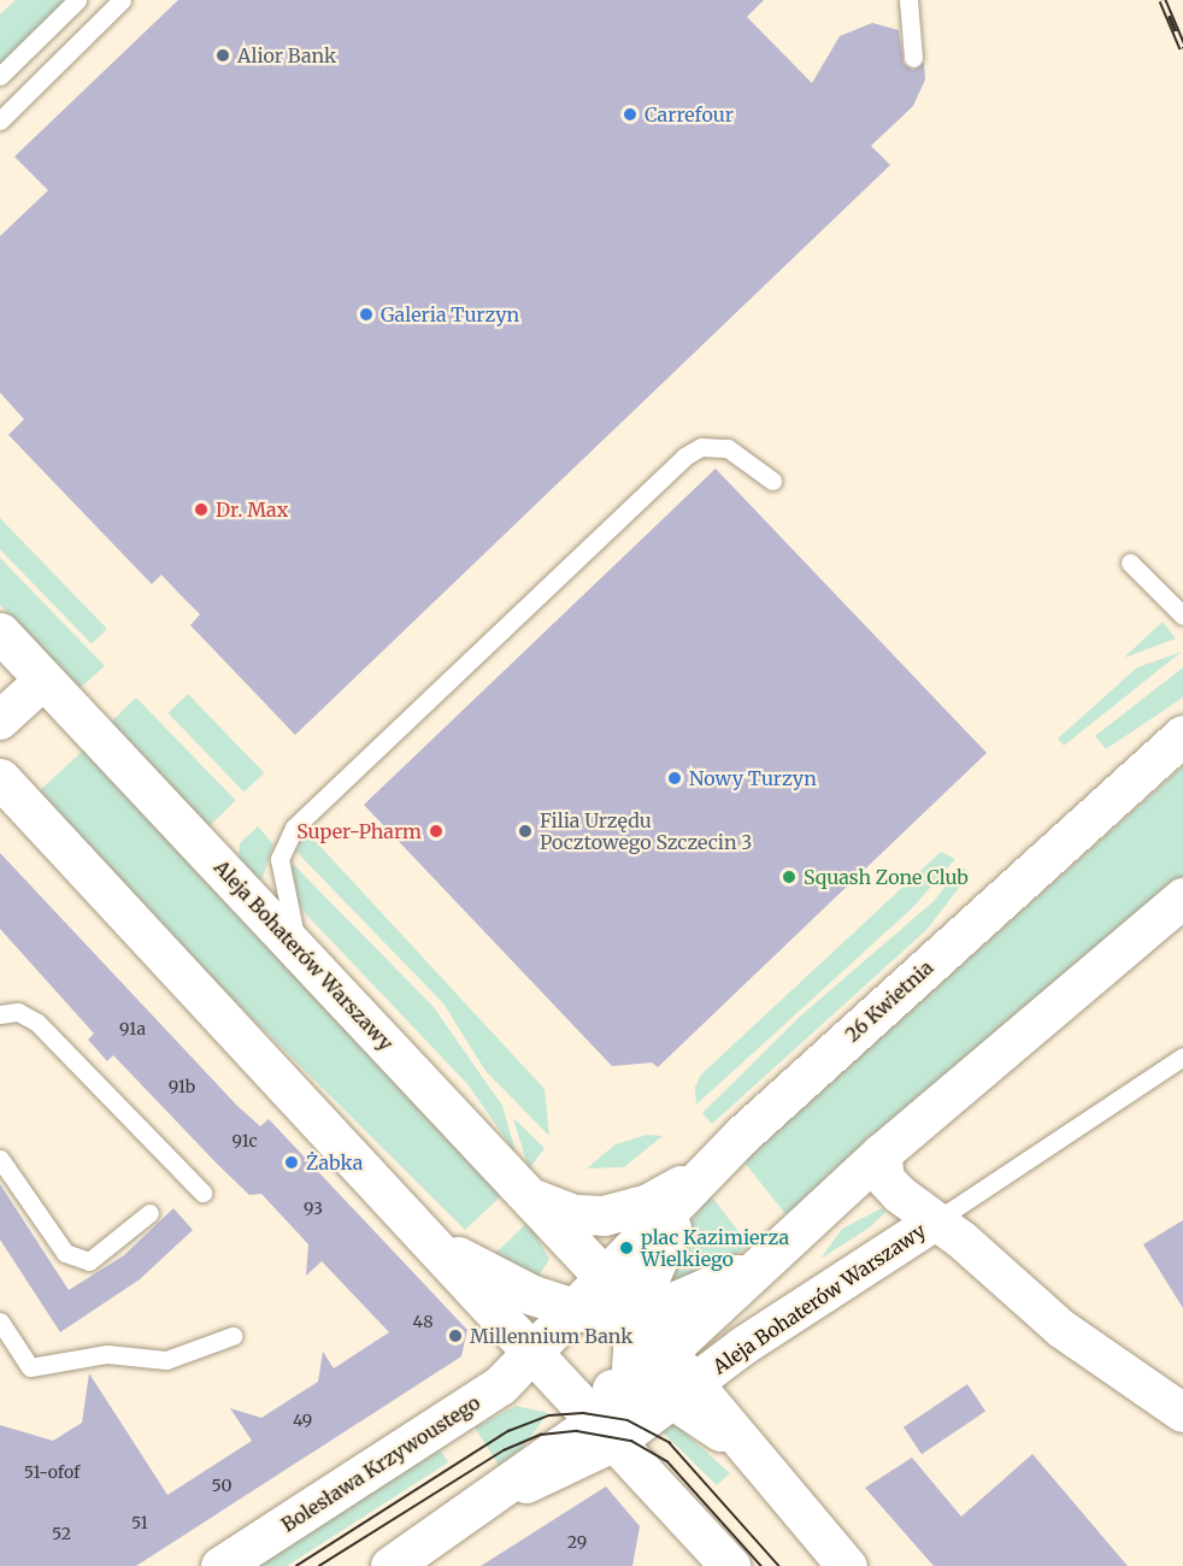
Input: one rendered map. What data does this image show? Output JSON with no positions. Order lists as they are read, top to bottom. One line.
{"streets":{"street":["Aleja Bohaterów Warszawy","26 Kwietnia","Bolesława Krzywoustego"]},"crossings":[["Aleja Bohaterów Warszawy","26 Kwietnia"]],"places":["Alior Bank","Carrefour","Galeria Turzyn","Dr. Max","Nowy Turzyn","Super-Pharm","Filia Urzędu Pocztowego Szczecin 3","Squash Zone Club","Żabka","plac Kazimierza Wielkiego","Millennium Bank"],"house_numbers":["91a","91b","91c","93","48","49","51-ofof","50","51","52","29"]}
